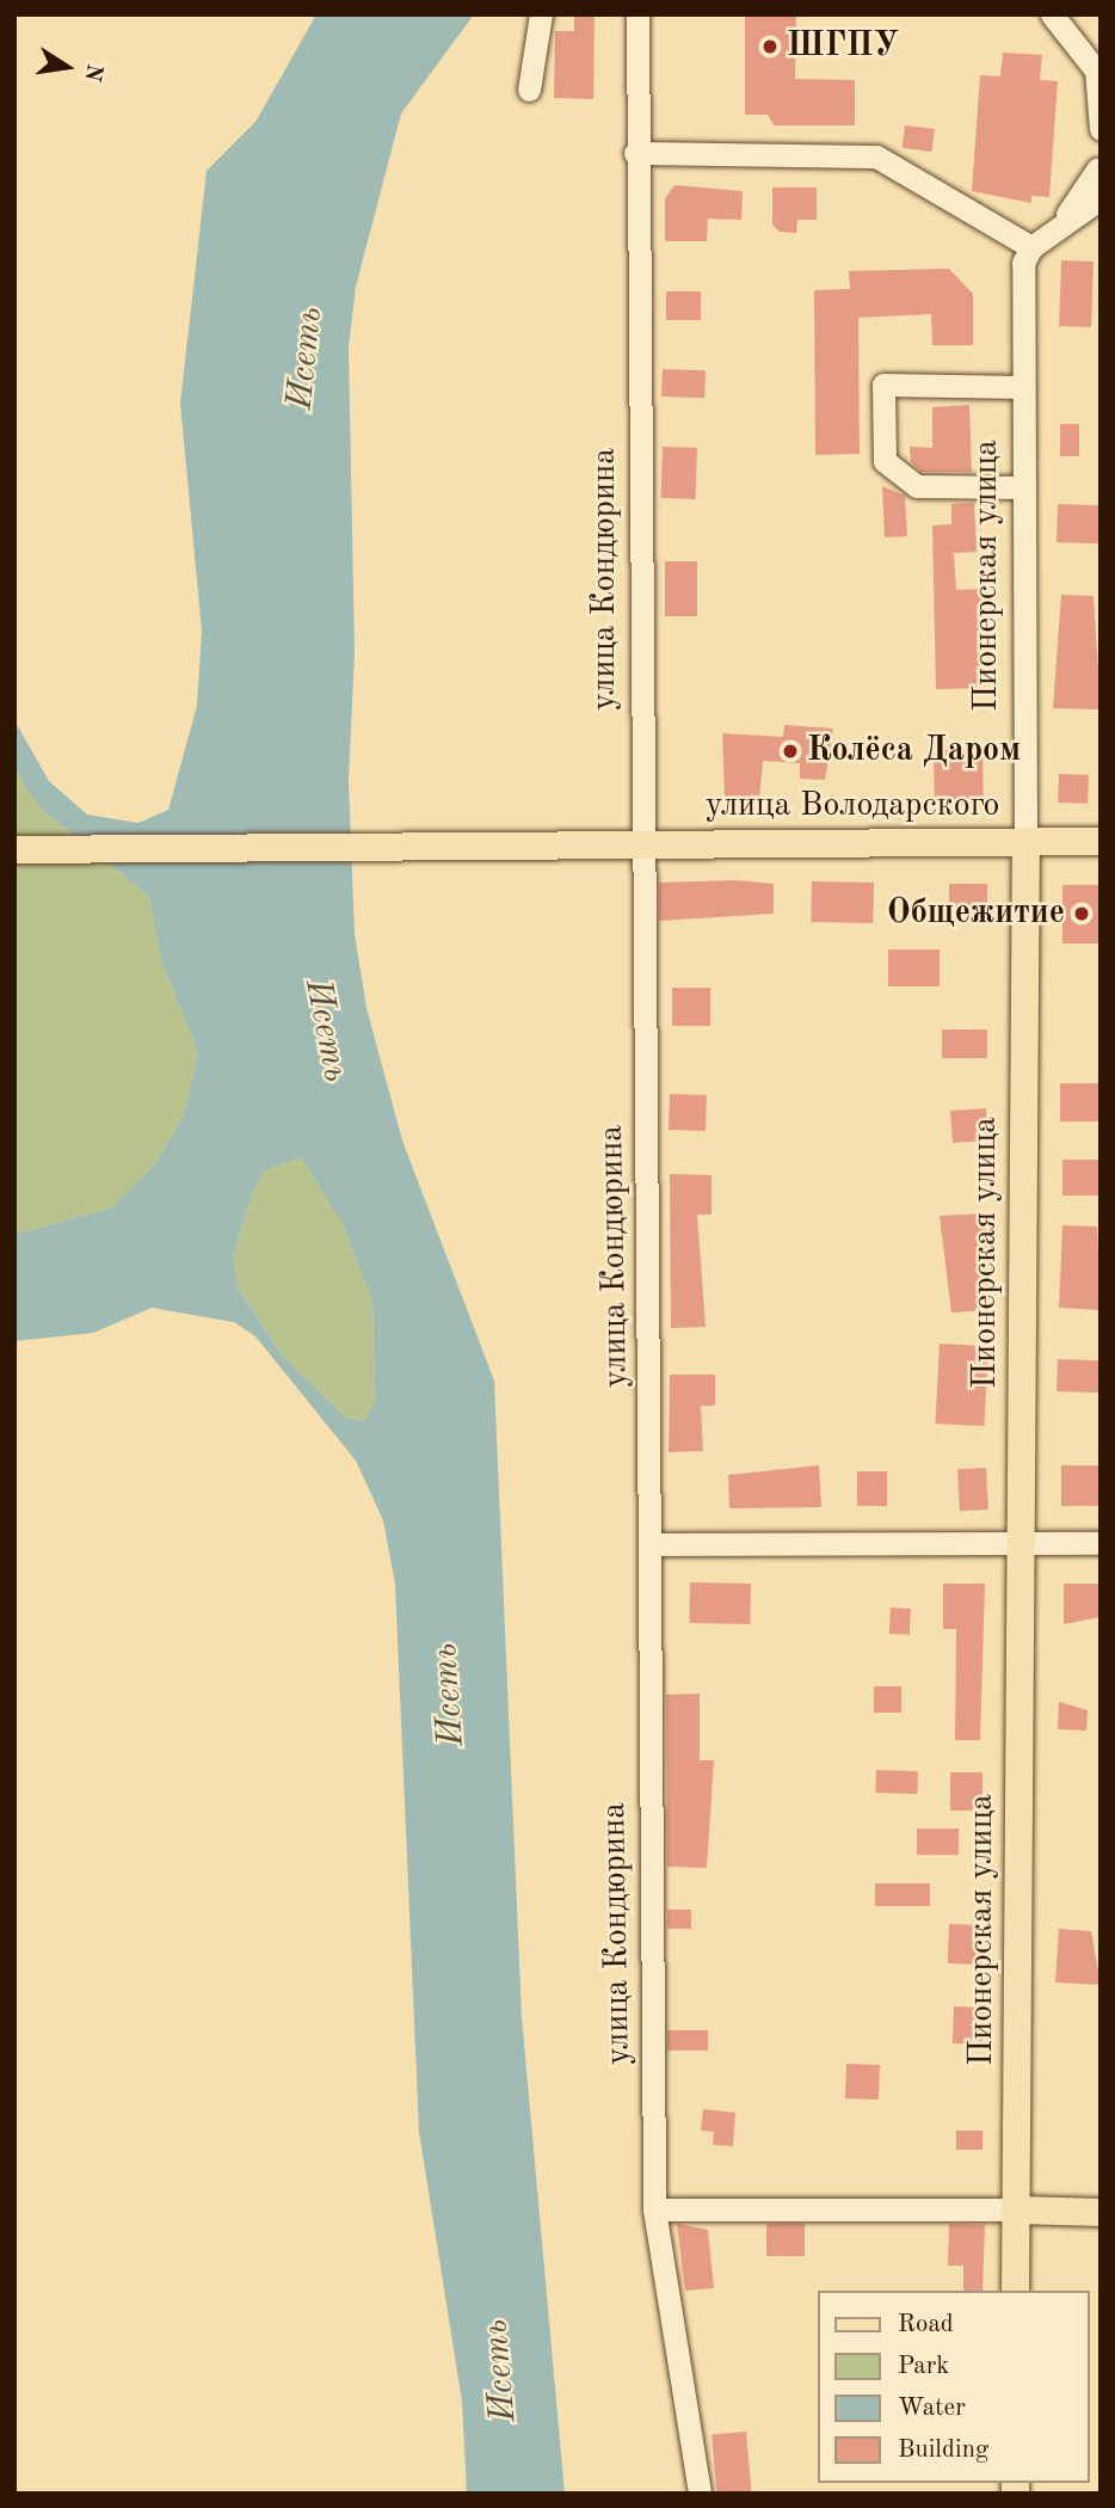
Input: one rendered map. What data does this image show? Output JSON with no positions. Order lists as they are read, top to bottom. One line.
{"streets":{"main road":["Пионерская улица","улица Володарского"],"street":["улица Кондюрина"]},"crossings":[["Пионерская улица","улица Володарского"],["улица Кондюрина","улица Володарского"]],"water":["Исеть"],"places":["ШГПУ","Колёса Даром","Общежитие"],"legend":["Road","Park","Water","Building"],"north":"right"}
